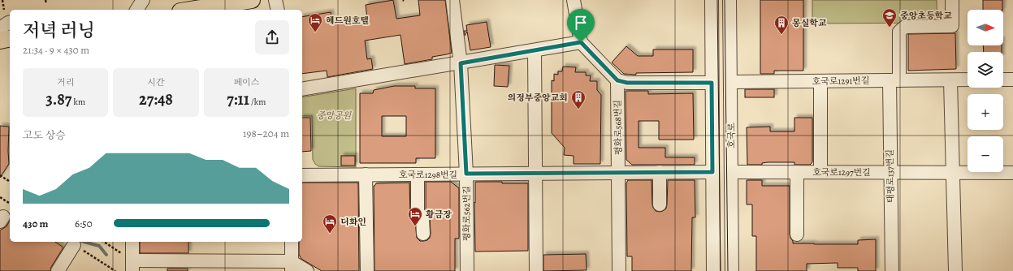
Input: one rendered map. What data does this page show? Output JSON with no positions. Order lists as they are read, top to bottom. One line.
{"streets":{"street":["호국로1291번길","평화로568번길","호국로","호국로1297번길","호국로1298번길","태평로137번길","평화로562번길"]},"crossings":[["호국로1291번길","호국로"],["호국로1291번길","태평로137번길"],["평화로568번길","호국로1298번길"],["호국로","호국로1297번길"],["호국로1297번길","태평로137번길"],["호국로1298번길","평화로562번길"]],"parks":["중앙공원"],"places":{"school or university":["중앙초등학교"],"hotel":["헤드원호텔","황금장","더화인"],"building":["몽실학교","의정부중앙교회"]},"north":"right","page":{"map_buttons":["+","−"],"heading":["저녁 러닝","21:34 · 9 × 430 m"],"stats":[["거리","3.87 km"],["시간","27:48"],["페이스","7:11 /km"]],"chart":["고도 상승","198–204 m"],"list":[{"name":"430 m","note":"6:50"}]}}
